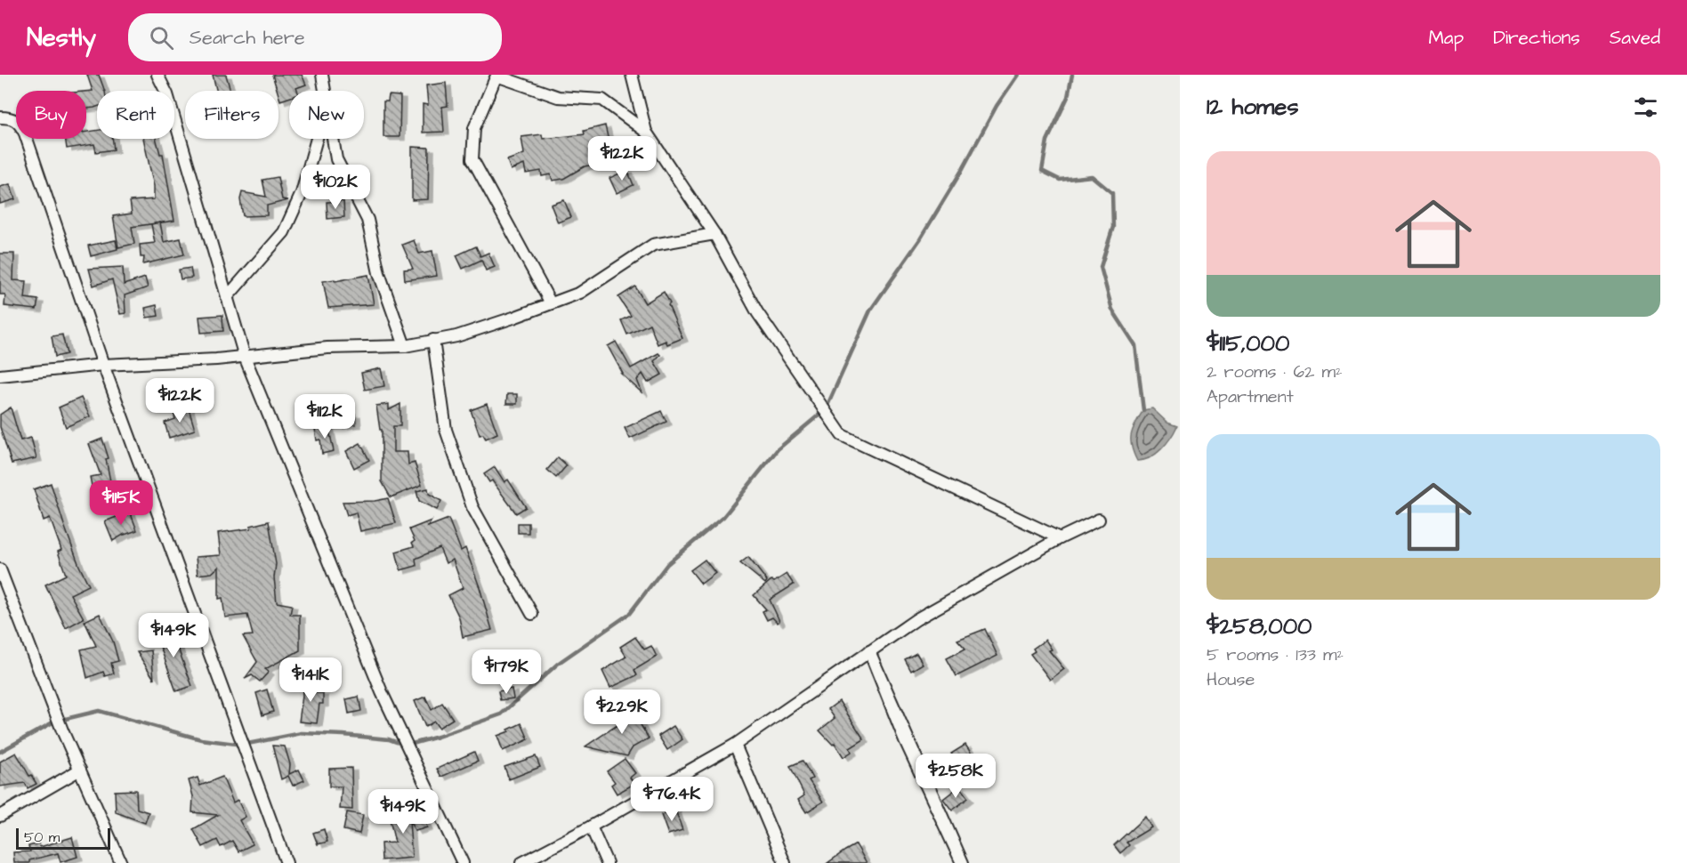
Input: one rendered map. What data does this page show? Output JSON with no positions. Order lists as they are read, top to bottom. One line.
{"scale_bar":"50 m","page":{"header":"Nestly","search":"Search here","nav":["Map","Directions","Saved"],"heading":"12 homes","chip":["Buy","Rent","Filters","New"],"price":["$122K","$102K","$122K","$112K","$115K","$149K","$179K","$141K","$229K","$258K","$76.4K","$149K"],"list":[{"name":"$115,000","note":"2 rooms · 62 m² · Apartment"},{"name":"$258,000","note":"5 rooms · 133 m² · House"}],"scale":"50 m"}}
